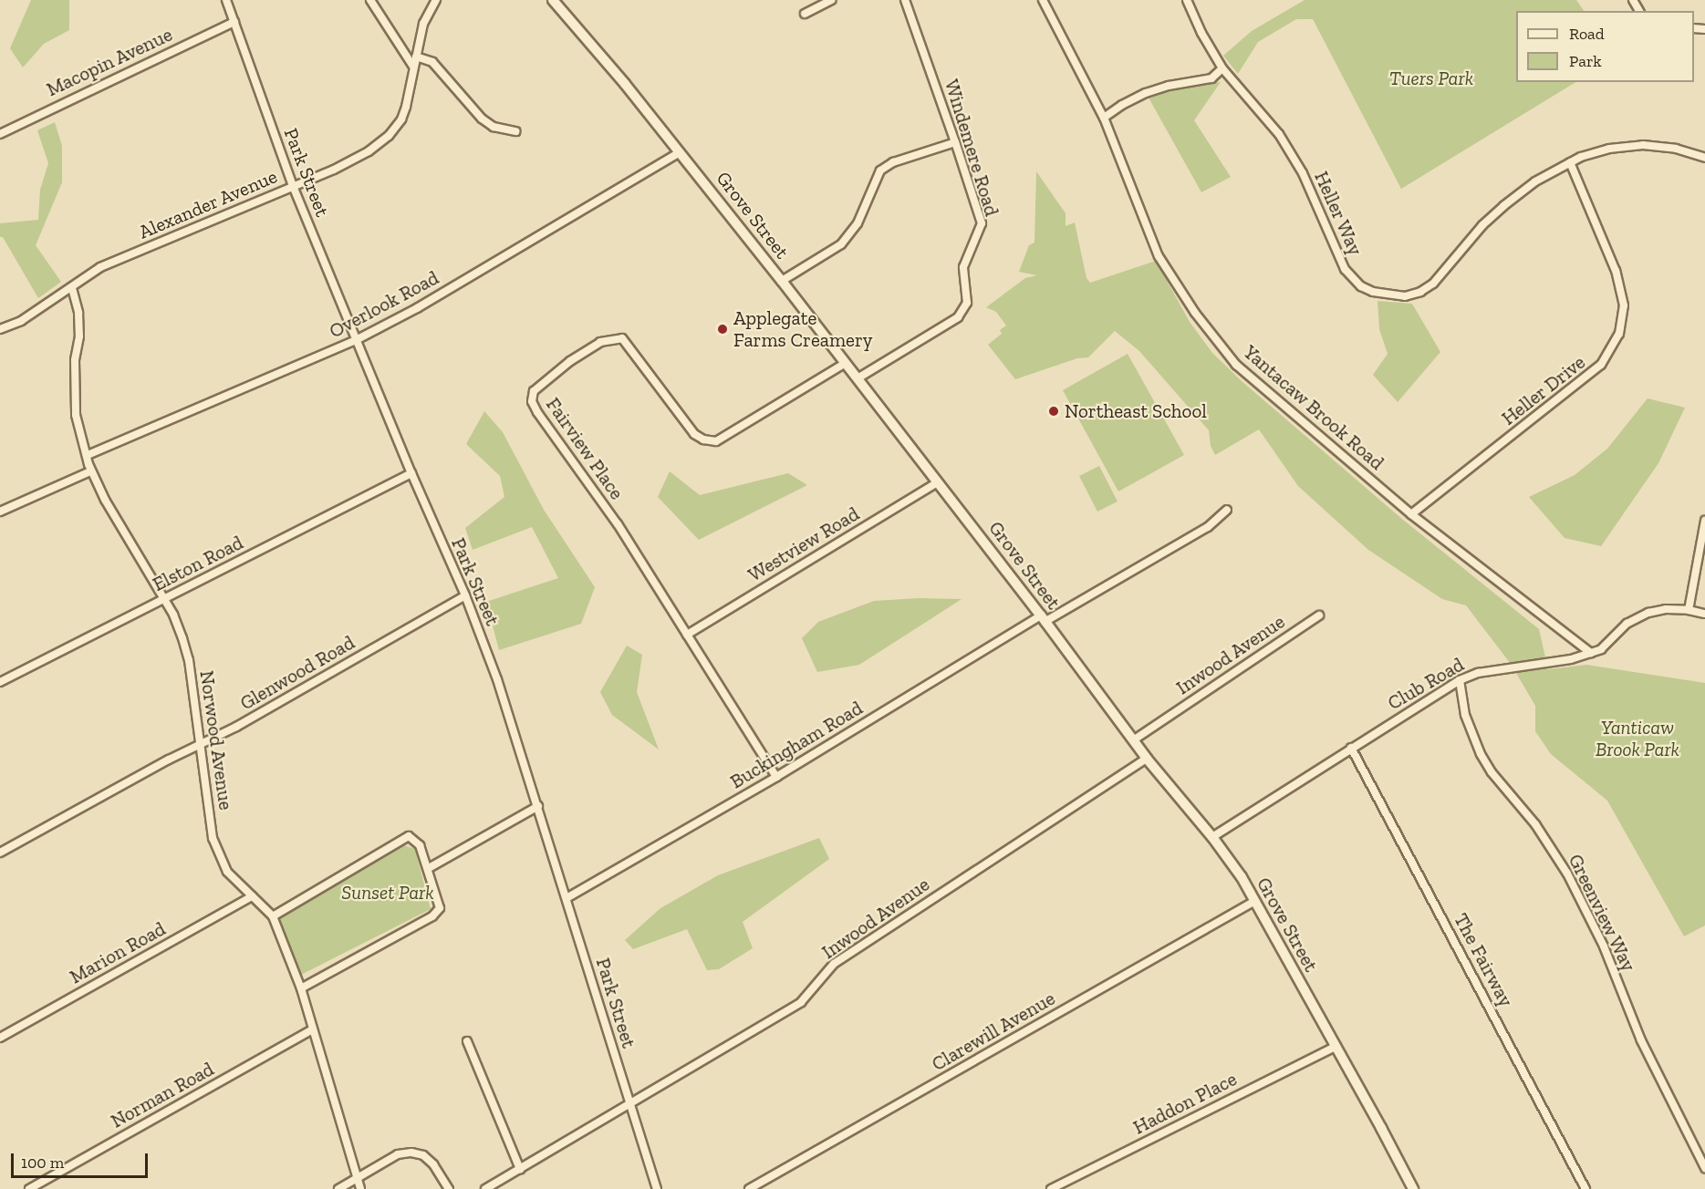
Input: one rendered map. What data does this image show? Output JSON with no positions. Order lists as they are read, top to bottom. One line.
{"streets":{"main road":["Grove Street"],"street":["Macopin Avenue","Windemere Road","Park Street","Alexander Avenue","Heller Way","Overlook Road","Heller Drive","Yantacaw Brook Road","Fairview Place","Westview Road","Elston Road","Inwood Avenue","Glenwood Road","Club Road","Norwood Avenue","Buckingham Road","Greenview Way","Marion Road","The Fairway","Clarewill Avenue","Norman Road","Haddon Place"]},"crossings":[["Macopin Avenue","Park Street"],["Windemere Road","Grove Street"],["Park Street","Alexander Avenue"],["Park Street","Overlook Road"],["Park Street","Elston Road"],["Park Street","Inwood Avenue"],["Park Street","Glenwood Road"],["Park Street","Buckingham Road"],["Alexander Avenue","Norwood Avenue"],["Heller Way","Heller Drive"],["Grove Street","Overlook Road"],["Grove Street","Fairview Place"],["Grove Street","Westview Road"],["Grove Street","Inwood Avenue"],["Grove Street","Club Road"],["Grove Street","Buckingham Road"],["Grove Street","Clarewill Avenue"],["Grove Street","Haddon Place"],["Overlook Road","Norwood Avenue"],["Heller Drive","Yantacaw Brook Road"],["Yantacaw Brook Road","Club Road"],["Fairview Place","Westview Road"],["Fairview Place","Buckingham Road"],["Elston Road","Norwood Avenue"],["Glenwood Road","Norwood Avenue"],["Club Road","Greenview Way"],["Club Road","The Fairway"],["Norwood Avenue","Marion Road"],["Norwood Avenue","Norman Road"]],"parks":["Tuers Park","Yanticaw Brook Park","Sunset Park"],"places":["Applegate Farms Creamery","Northeast School"],"legend":["Road","Park"],"scale_bar":"100 m"}
